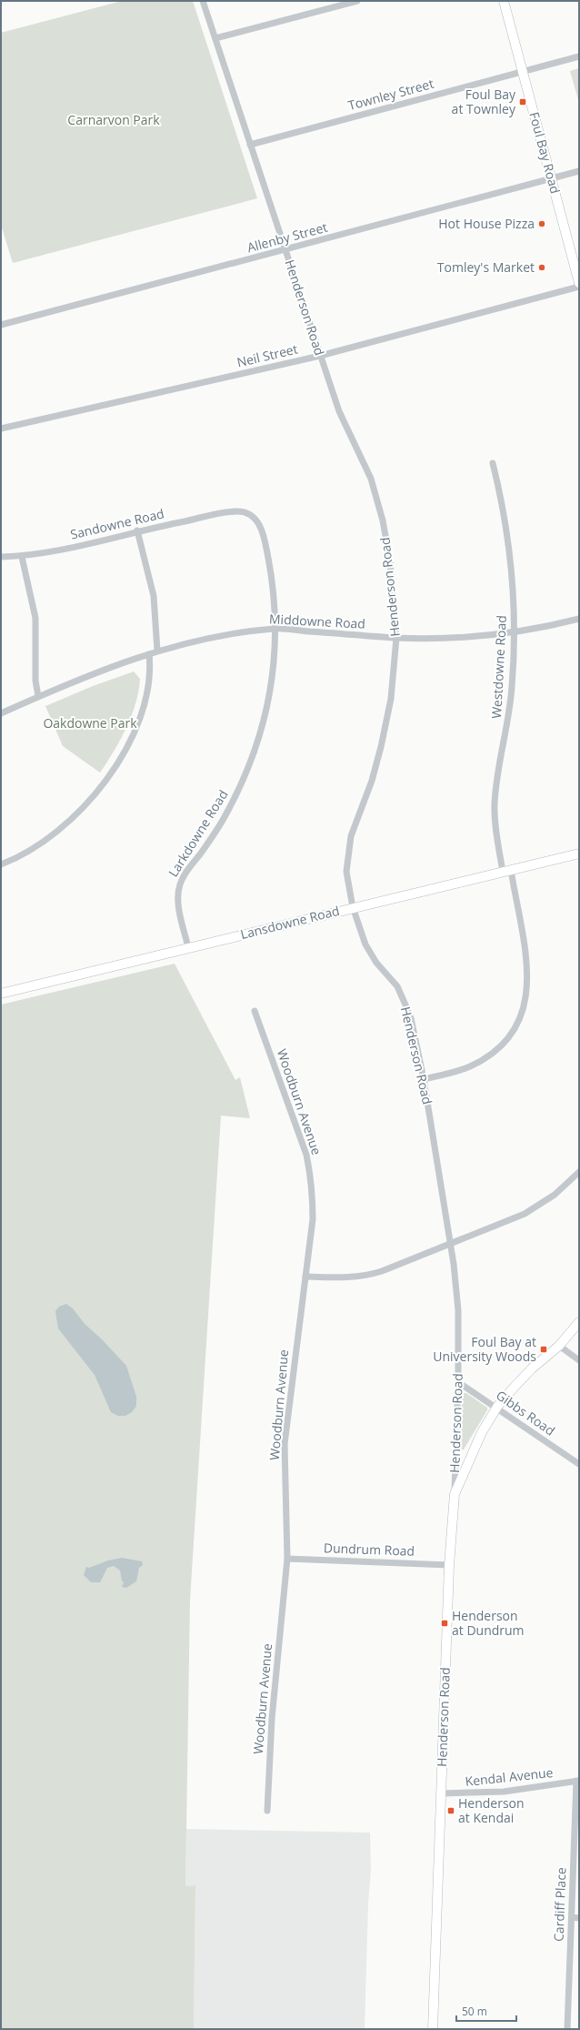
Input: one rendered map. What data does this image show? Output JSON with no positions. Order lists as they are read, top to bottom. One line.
{"streets":{"main road":["Foul Bay Road","Henderson Road","Lansdowne Road"],"street":["Townley Street","Allenby Street","Neil Street","Sandowne Road","Middowne Road","Westdowne Road","Larkdowne Road","Woodburn Avenue","Gibbs Road","Dundrum Road","Kendal Avenue","Cardiff Place"]},"crossings":[["Townley Street","Foul Bay Road"],["Townley Street","Henderson Road"],["Foul Bay Road","Allenby Street"],["Allenby Street","Henderson Road"],["Henderson Road","Neil Street"],["Henderson Road","Middowne Road"],["Henderson Road","Westdowne Road"],["Henderson Road","Lansdowne Road"],["Henderson Road","Gibbs Road"],["Henderson Road","Dundrum Road"],["Henderson Road","Kendal Avenue"],["Sandowne Road","Larkdowne Road"],["Middowne Road","Westdowne Road"],["Middowne Road","Larkdowne Road"],["Westdowne Road","Lansdowne Road"],["Larkdowne Road","Lansdowne Road"],["Woodburn Avenue","Dundrum Road"],["Kendal Avenue","Cardiff Place"]],"parks":["Carnarvon Park","Oakdowne Park"],"places":{"transit":["Foul Bay at Townley","Foul Bay at University Woods","Henderson at Dundrum","Henderson at Kendai"],"other":["Hot House Pizza","Tomley's Market"]},"scale_bar":"50 m"}
